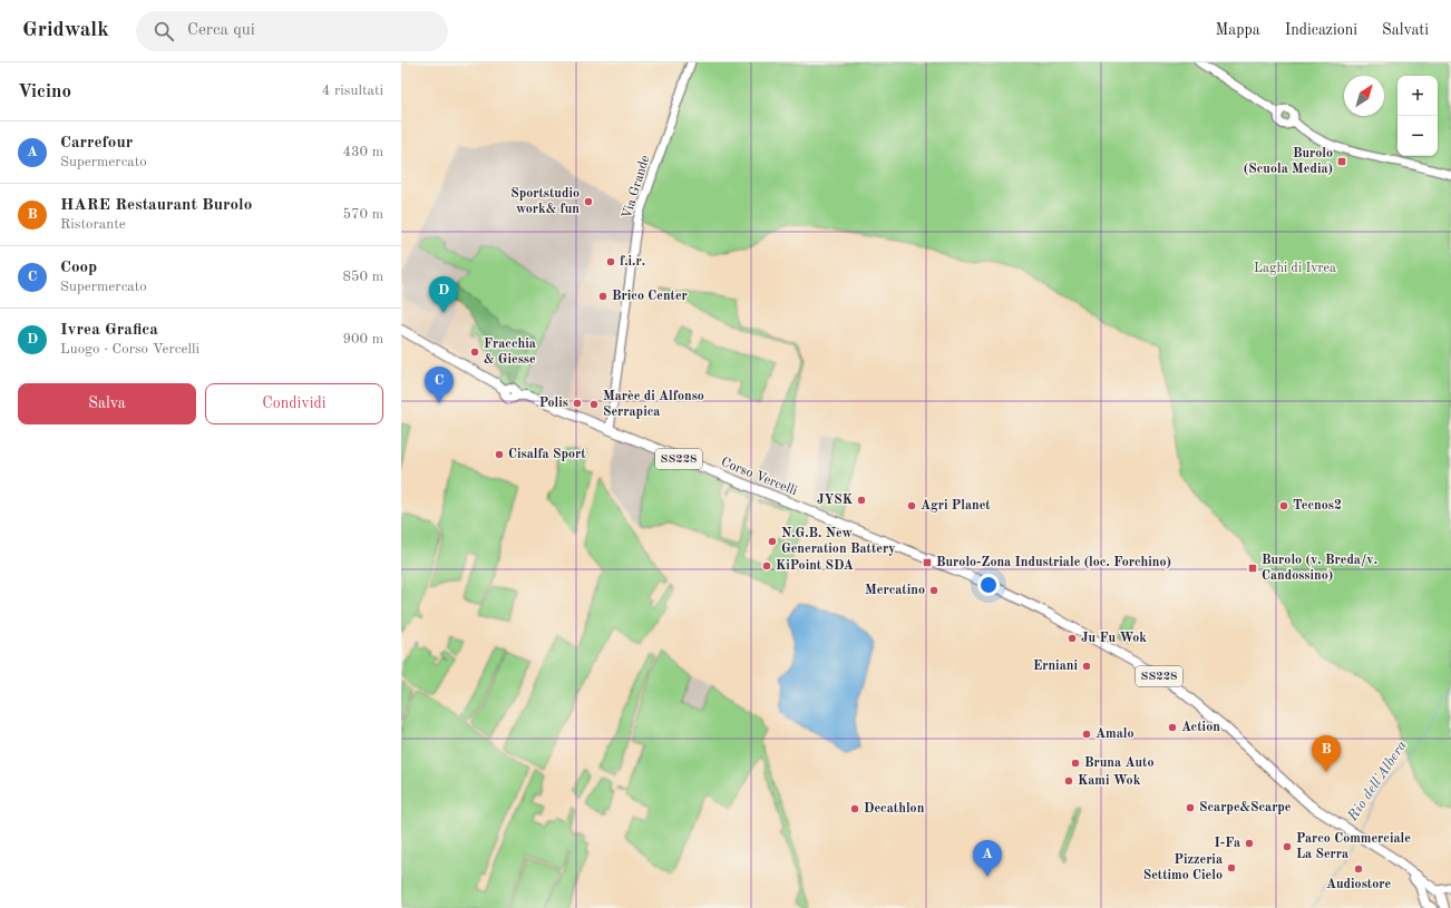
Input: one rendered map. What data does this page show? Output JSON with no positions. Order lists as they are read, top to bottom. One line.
{"streets":{"main road":["SS228","Corso Vercelli"],"street":["Via Grande"]},"crossings":[["Via Grande","Corso Vercelli"],["SS228","Corso Vercelli"]],"water":["Rio dell'Albera"],"parks":["Laghi di Ivrea"],"places":{"transit":["Burolo (Scuola Media)","Burolo-Zona Industriale (loc. Forchino)","Burolo (v. Breda/v. Candossino)"],"other":["Sportstudio work& fun","f.i.r.","Brico Center","Fracchia & Giesse","Polis","Marèe di Alfonso Serrapica","Cisalfa Sport","JYSK","Agri Planet","Tecnos2","N.G.B. New Generation Battery","KiPoint SDA","Mercatino","Ju Fu Wok","Erniani","Action","Amalo","Bruna Auto","Kami Wok","Scarpe&Scarpe","Decathlon","I-Fa","Parco Commerciale La Serra","Pizzeria Settimo Cielo","Audiostore"]},"north":"top right","page":{"header":"Gridwalk","search":"Cerca qui","nav":["Mappa","Indicazioni","Salvati"],"heading":["Vicino","4 risultati"],"map_buttons":["+","−"],"list":[{"mark":"A","name":"Carrefour","note":"Supermercato","value":"430 m"},{"mark":"B","name":"HARE Restaurant Burolo","note":"Ristorante","value":"570 m"},{"mark":"C","name":"Coop","note":"Supermercato","value":"850 m"},{"mark":"D","name":"Ivrea Grafica","note":"Luogo · Corso Vercelli","value":"900 m"}],"pins":["D","C","B","A"],"buttons":["Salva","Condividi"]}}
